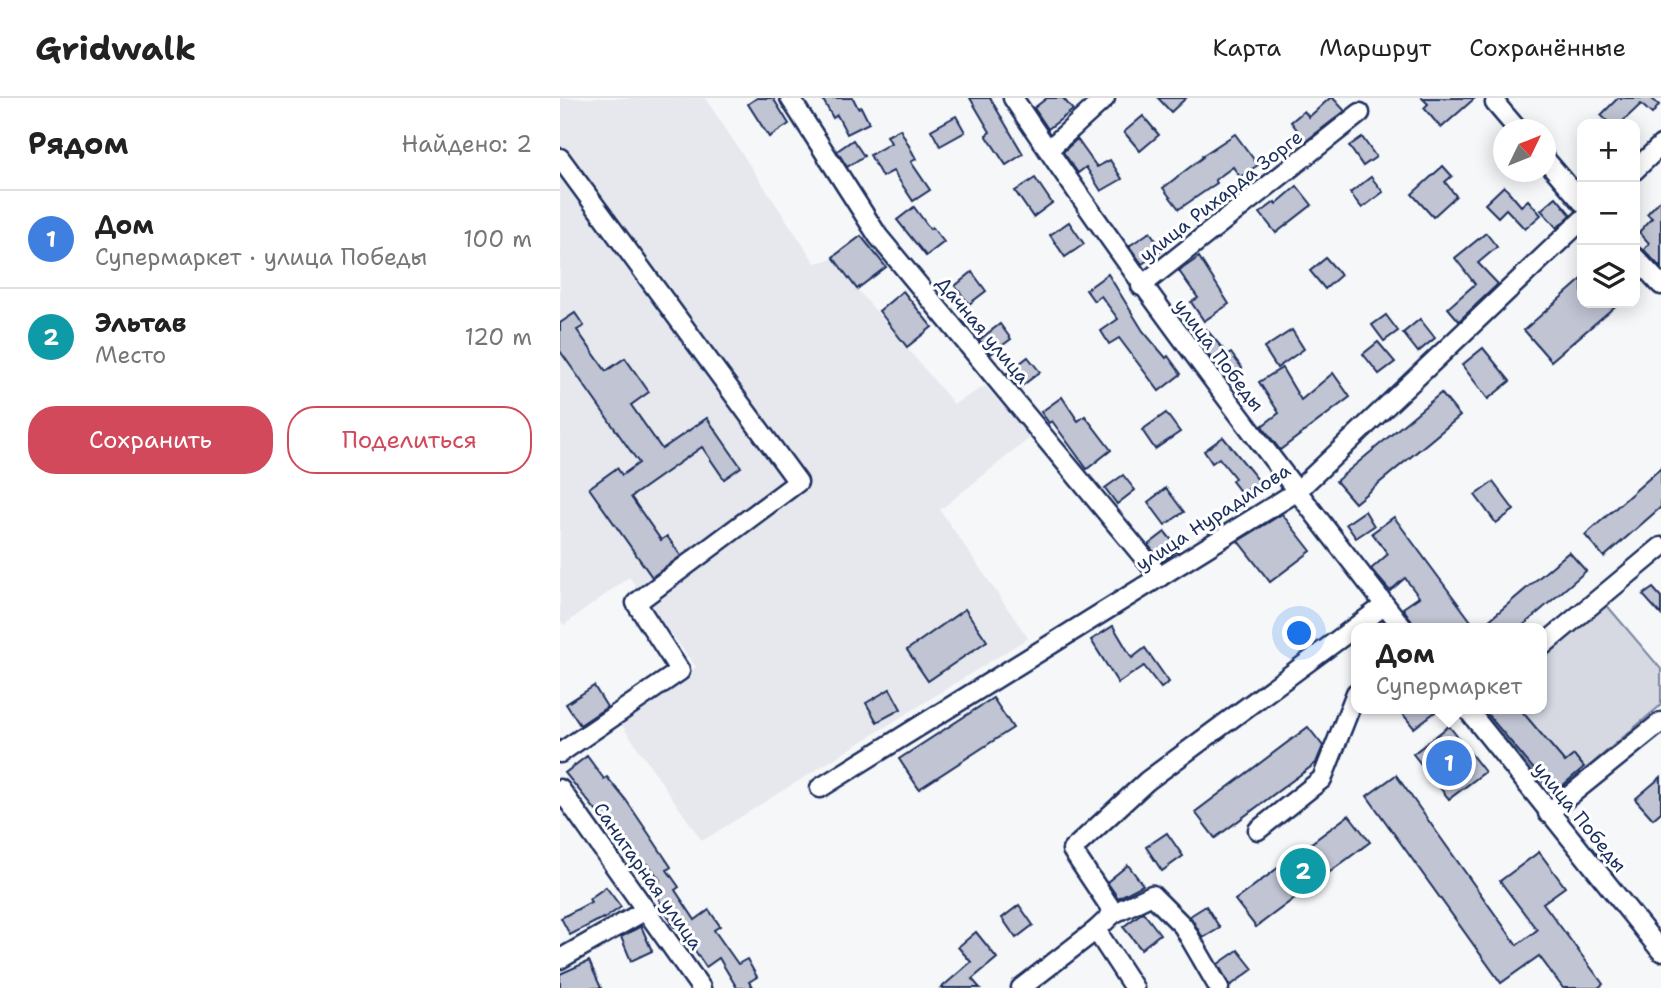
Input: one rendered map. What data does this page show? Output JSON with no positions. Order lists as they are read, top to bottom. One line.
{"streets":{"street":["улица Рихарда Зорге","Дачная улица","улица Победы","улица Нурадилова","Санитарная улица"]},"crossings":[["улица Рихарда Зорге","улица Победы"],["Дачная улица","улица Нурадилова"],["улица Победы","улица Нурадилова"]],"north":"top right","page":{"header":"Gridwalk","nav":["Карта","Маршрут","Сохранённые"],"heading":["Рядом","Найдено: 2"],"map_buttons":["+","−"],"list":[{"mark":"1","name":"Дом","note":"Супермаркет · улица Победы","value":"100 m"},{"mark":"2","name":"Эльтав","note":"Место","value":"120 m"}],"buttons":["Сохранить","Поделиться"],"popup":["Дом","Супермаркет"],"pins":["1","2"]}}
